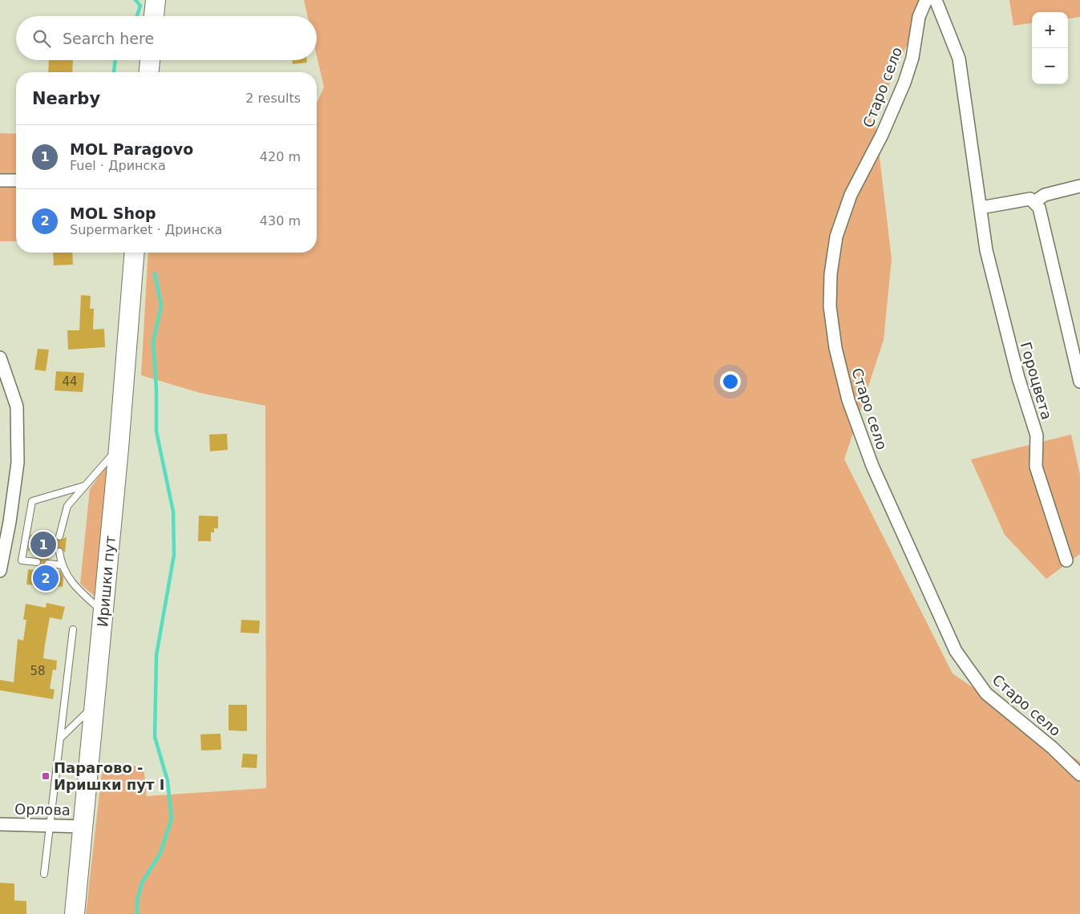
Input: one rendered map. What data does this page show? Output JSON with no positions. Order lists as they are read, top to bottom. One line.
{"streets":{"main road":["Иришки пут"],"street":["Старо село","Гороцвета","Орлова"]},"crossings":[["Иришки пут","Орлова"]],"places":{"transit":["Парагово - Иришки пут I"]},"house_numbers":["44","58"],"page":{"map_buttons":["+","−"],"search":"Search here","heading":["Nearby","2 results"],"list":[{"mark":"1","name":"MOL Paragovo","note":"Fuel · Дринска","value":"420 m"},{"mark":"2","name":"MOL Shop","note":"Supermarket · Дринска","value":"430 m"}],"pins":["1","2"]}}
